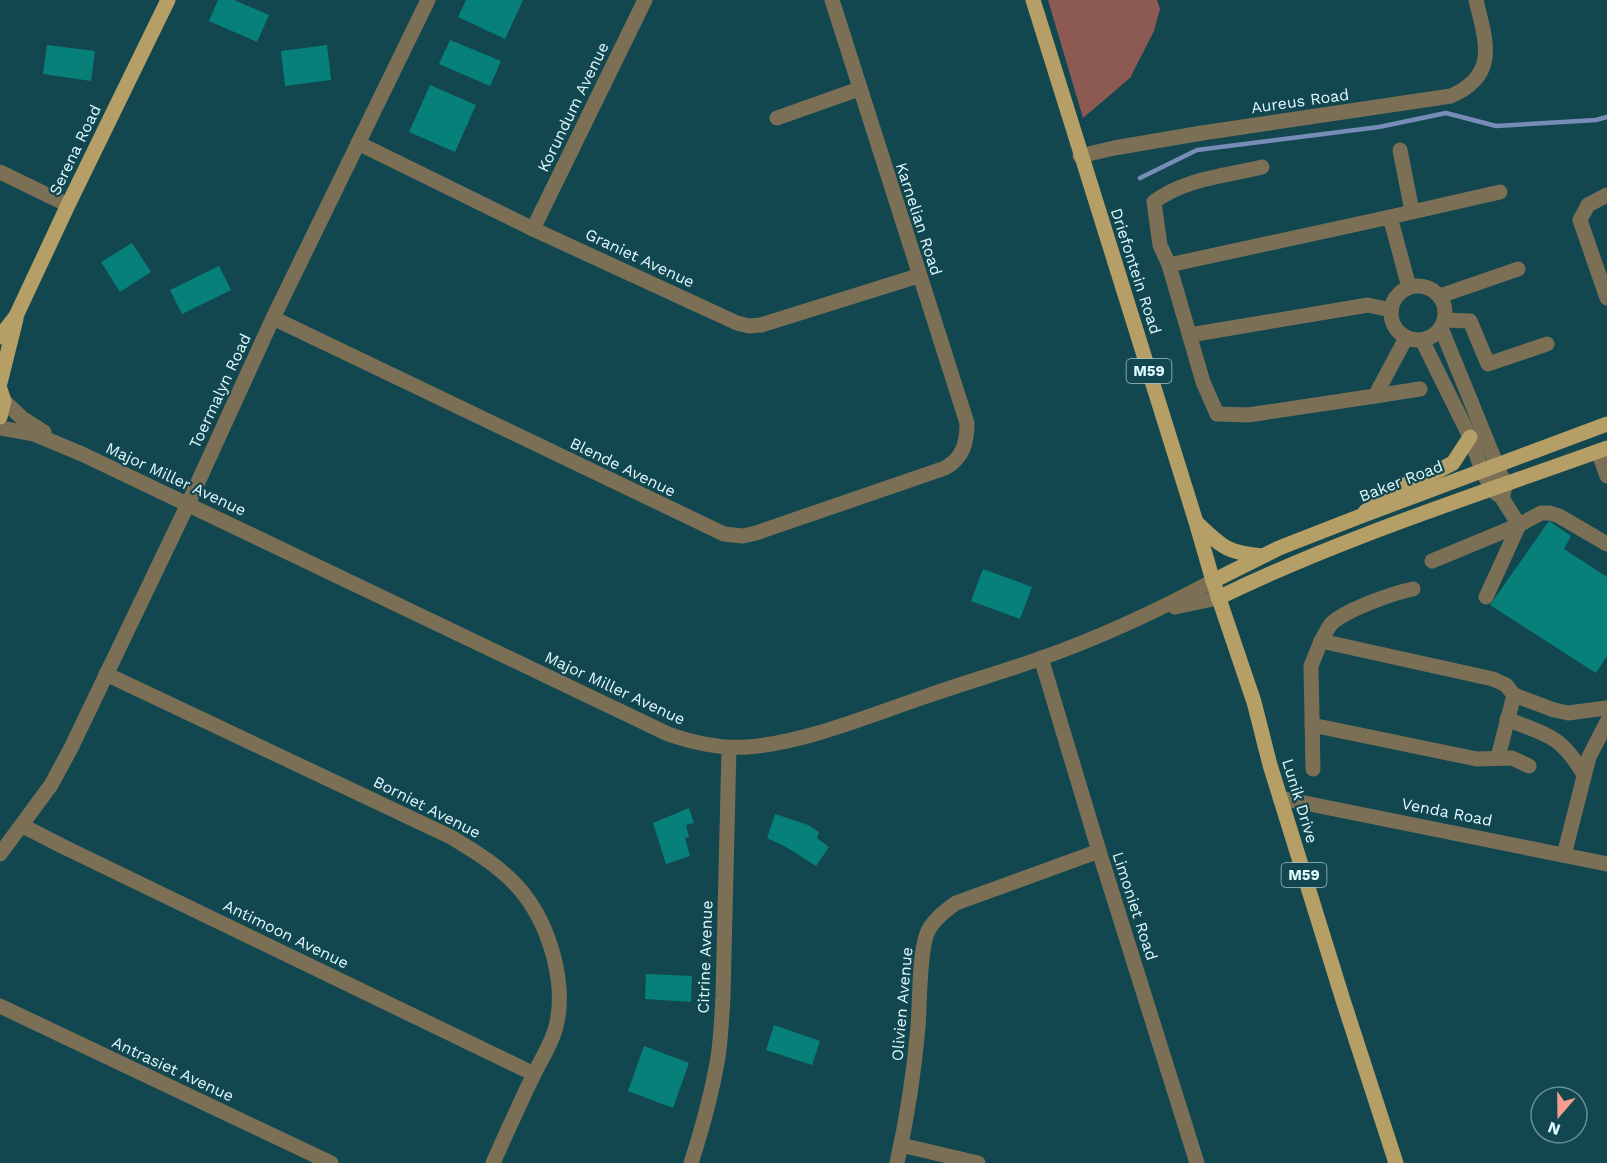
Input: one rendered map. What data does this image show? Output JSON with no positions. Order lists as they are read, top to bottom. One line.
{"streets":{"main road":["Serena Road","Driefontein Road","M59","Baker Road","Lunik Drive"],"street":["Aureus Road","Korundum Avenue","Karnelian Road","Graniet Avenue","Toermalyn Road","Blende Avenue","Major Miller Avenue","Borniet Avenue","Venda Road","Limoniet Road","Antimoon Avenue","Citrine Avenue","Olivien Avenue","Antrasiet Avenue"]},"crossings":[["Aureus Road","Driefontein Road"],["Korundum Avenue","Graniet Avenue"],["Karnelian Road","Graniet Avenue"],["Karnelian Road","Blende Avenue"],["Graniet Avenue","Toermalyn Road"],["Driefontein Road","Major Miller Avenue"],["Driefontein Road","Baker Road"],["Driefontein Road","Lunik Drive"],["Toermalyn Road","Blende Avenue"],["Toermalyn Road","Major Miller Avenue"],["Toermalyn Road","Borniet Avenue"],["Toermalyn Road","Antimoon Avenue"],["Major Miller Avenue","Baker Road"],["Major Miller Avenue","Lunik Drive"],["Major Miller Avenue","Limoniet Road"],["Major Miller Avenue","Citrine Avenue"],["Baker Road","Lunik Drive"],["Lunik Drive","Venda Road"],["Borniet Avenue","Antimoon Avenue"],["Limoniet Road","Olivien Avenue"]],"north":"bottom"}
